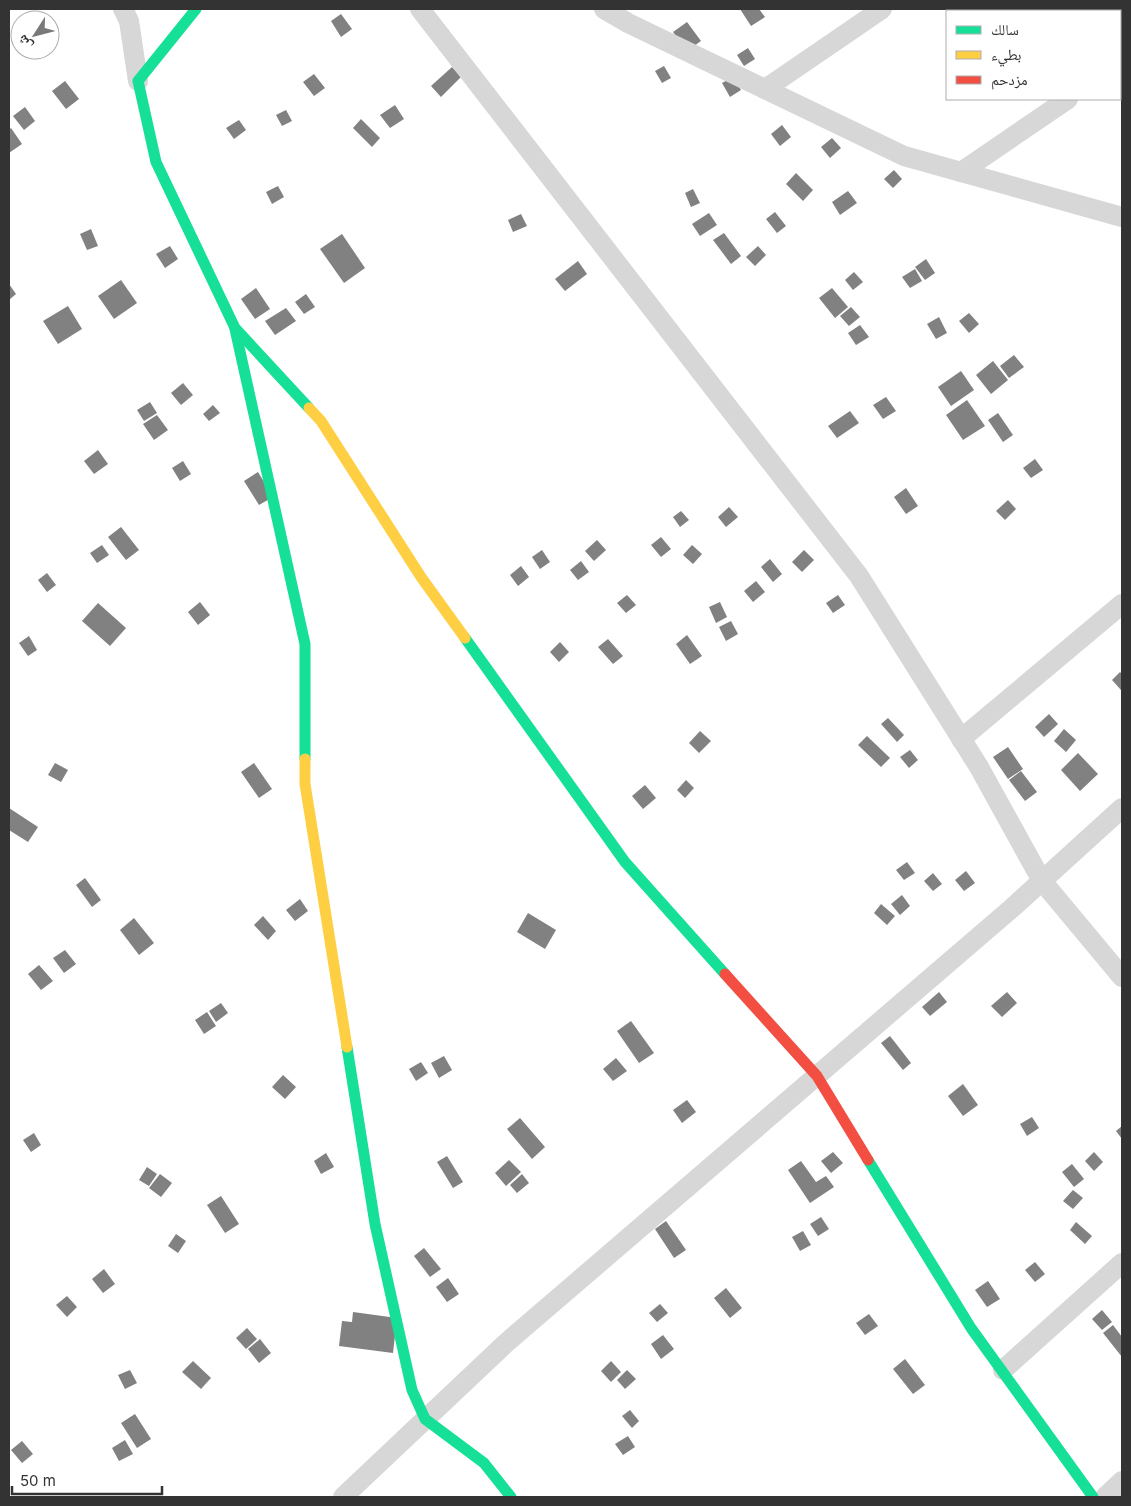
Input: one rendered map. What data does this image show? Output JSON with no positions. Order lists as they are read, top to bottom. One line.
{"legend":["سالك","بطيء","مزدحم"],"scale_bar":"50 m","north":"bottom left"}
